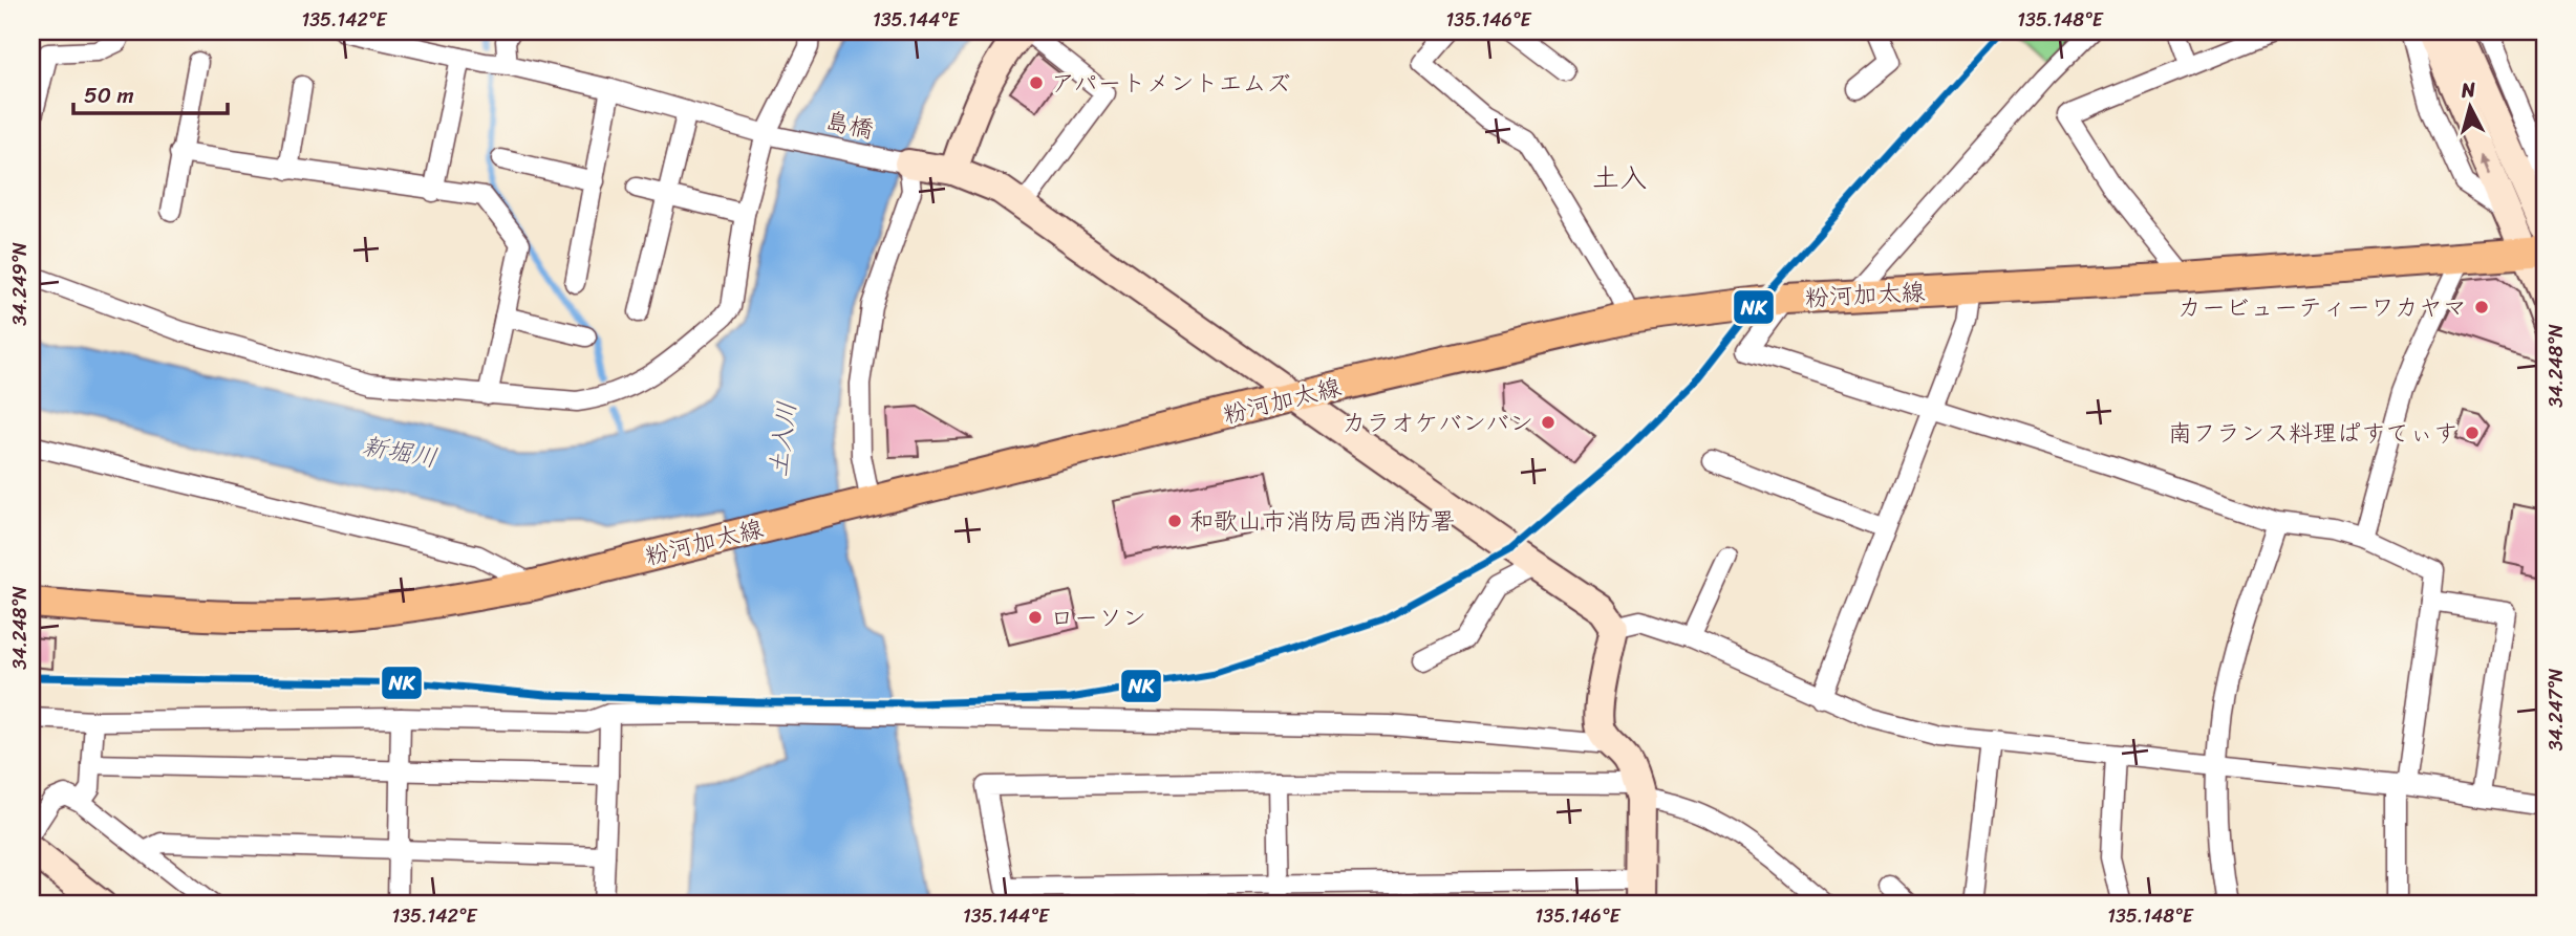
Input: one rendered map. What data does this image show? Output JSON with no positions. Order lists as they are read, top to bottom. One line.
{"streets":{"main road":["粉河加太線"],"street":["島橋"]},"districts":["土入"],"water":["土入川","新堀川"],"places":["アパートメントエムズ","カービューティーワカヤマ","カラオケバンバン","南フランス料理ぱすてぃす","和歌山市消防局西消防署","ローソン"],"lines":["transit line NK"],"scale_bar":"50 m","north":"top","coordinates":["135.142°E","135.144°E","135.146°E","135.148°E","34.249°N","34.248°N","34.247°N"]}
